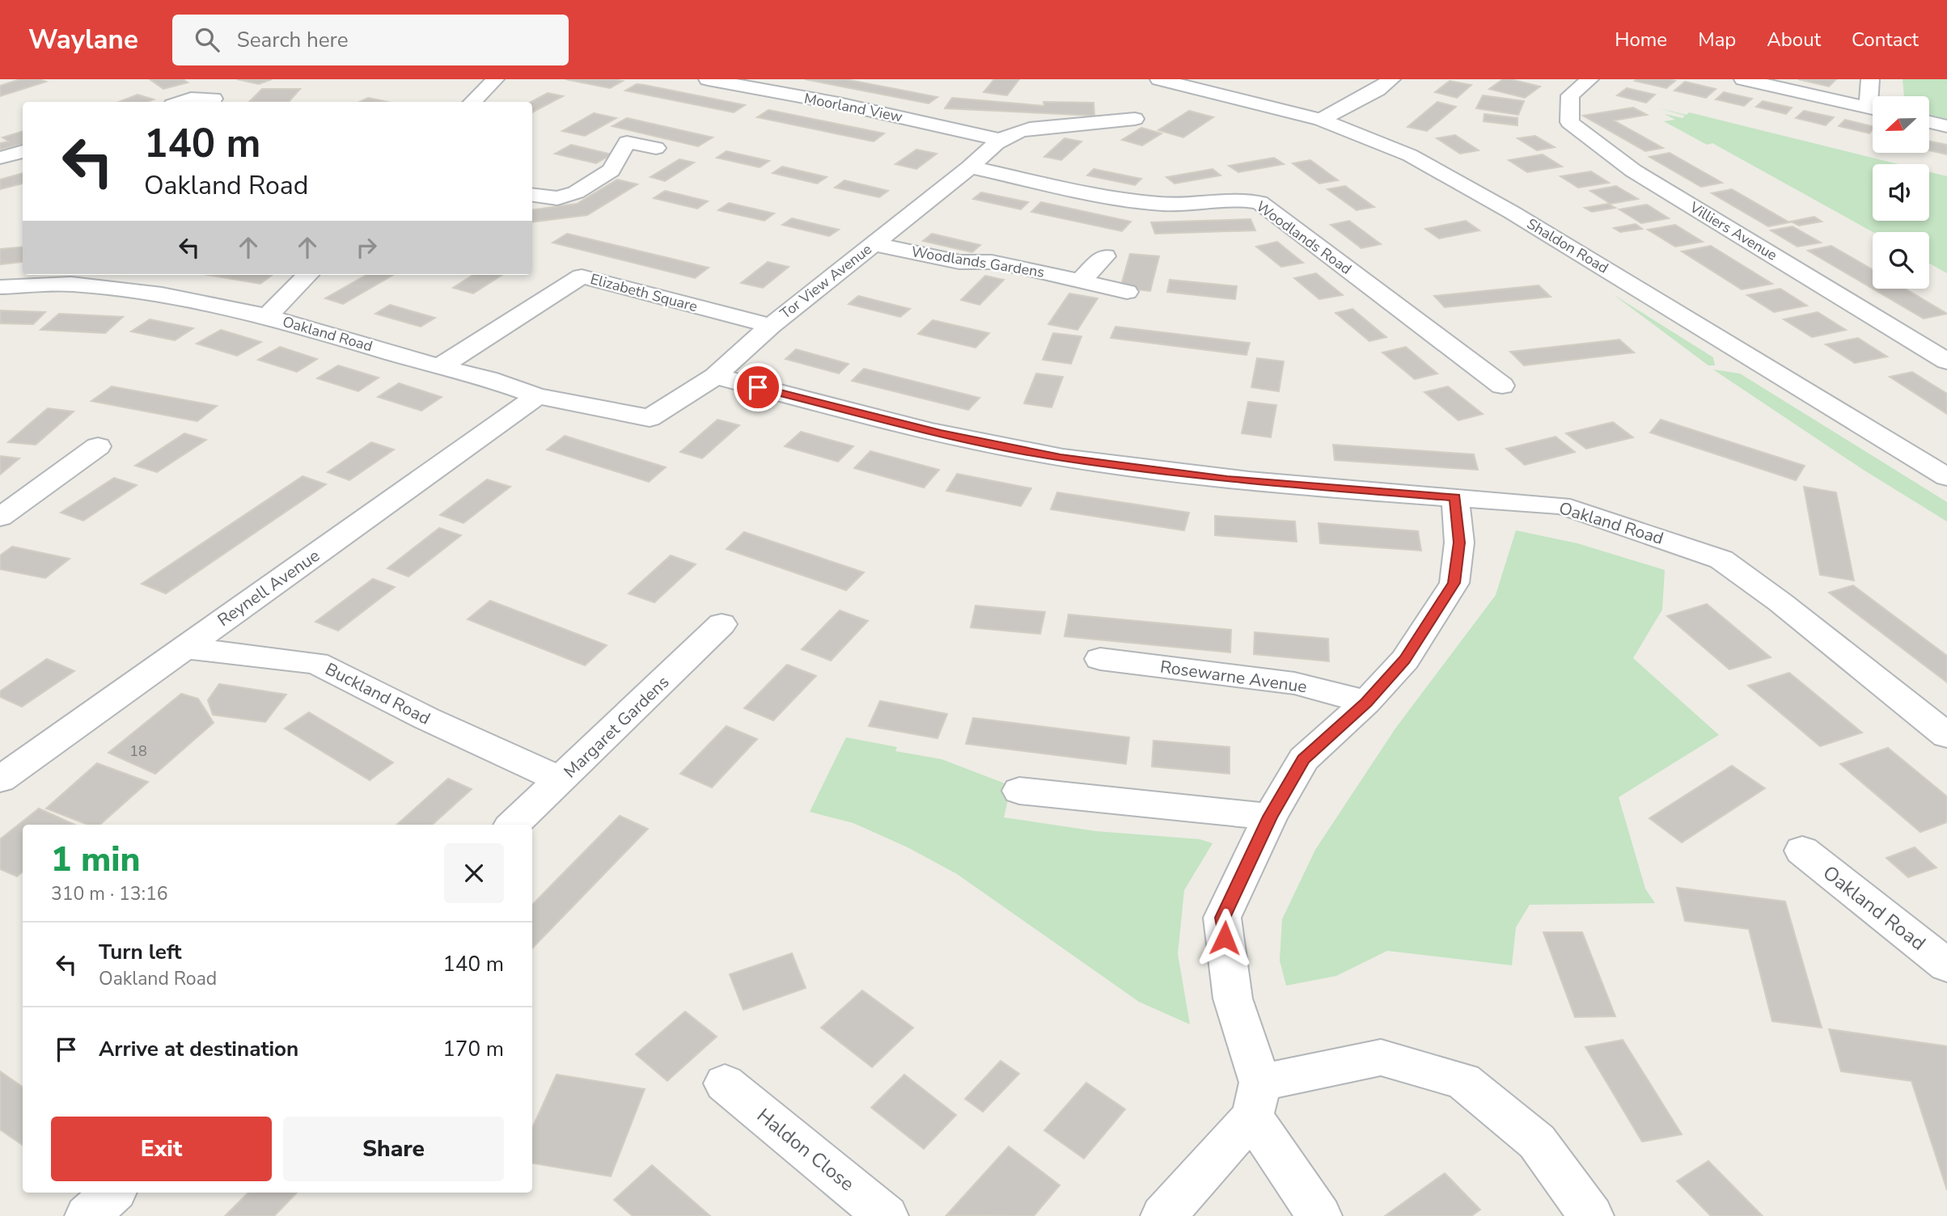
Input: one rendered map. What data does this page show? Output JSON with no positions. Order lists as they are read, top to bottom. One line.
{"streets":{"street":["Moorland View","Villiers Avenue","Woodlands Road","Shaldon Road","Woodlands Gardens","Tor View Avenue","Elizabeth Square","Oakland Road","Reynell Avenue","Rosewarne Avenue","Buckland Road","Margaret Gardens","Haldon Close"]},"crossings":[["Moorland View","Tor View Avenue"],["Woodlands Road","Tor View Avenue"],["Woodlands Gardens","Tor View Avenue"],["Tor View Avenue","Elizabeth Square"],["Tor View Avenue","Oakland Road"],["Elizabeth Square","Oakland Road"],["Oakland Road","Reynell Avenue"],["Reynell Avenue","Buckland Road"],["Buckland Road","Margaret Gardens"]],"house_numbers":["18"],"north":"left","page":{"header":"Waylane","search":"Search here","nav":["Home","Map","About","Contact"],"turn":["140 m","Oakland Road"],"heading":["1 min","310 m · 13:16"],"list":[{"name":"Turn left","note":"Oakland Road","value":"140 m"},{"name":"Arrive at destination","value":"170 m"}],"buttons":["Exit","Share"]}}
